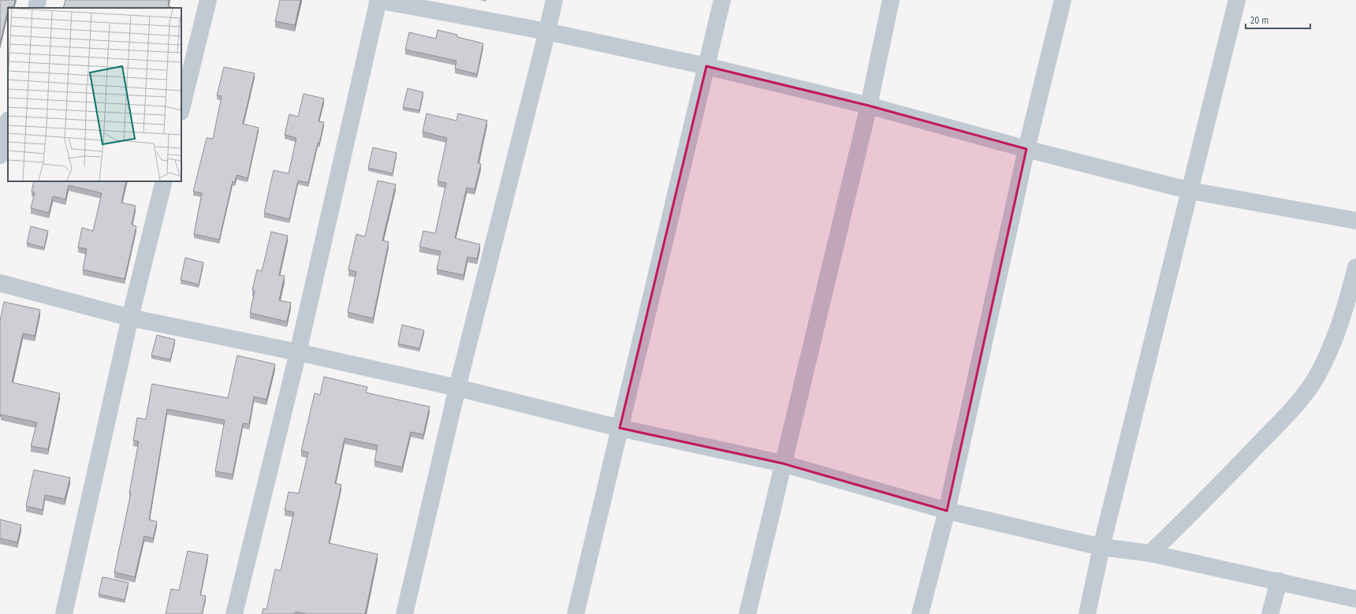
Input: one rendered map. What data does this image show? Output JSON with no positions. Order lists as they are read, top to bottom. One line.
{"scale_bar":"20 m"}
